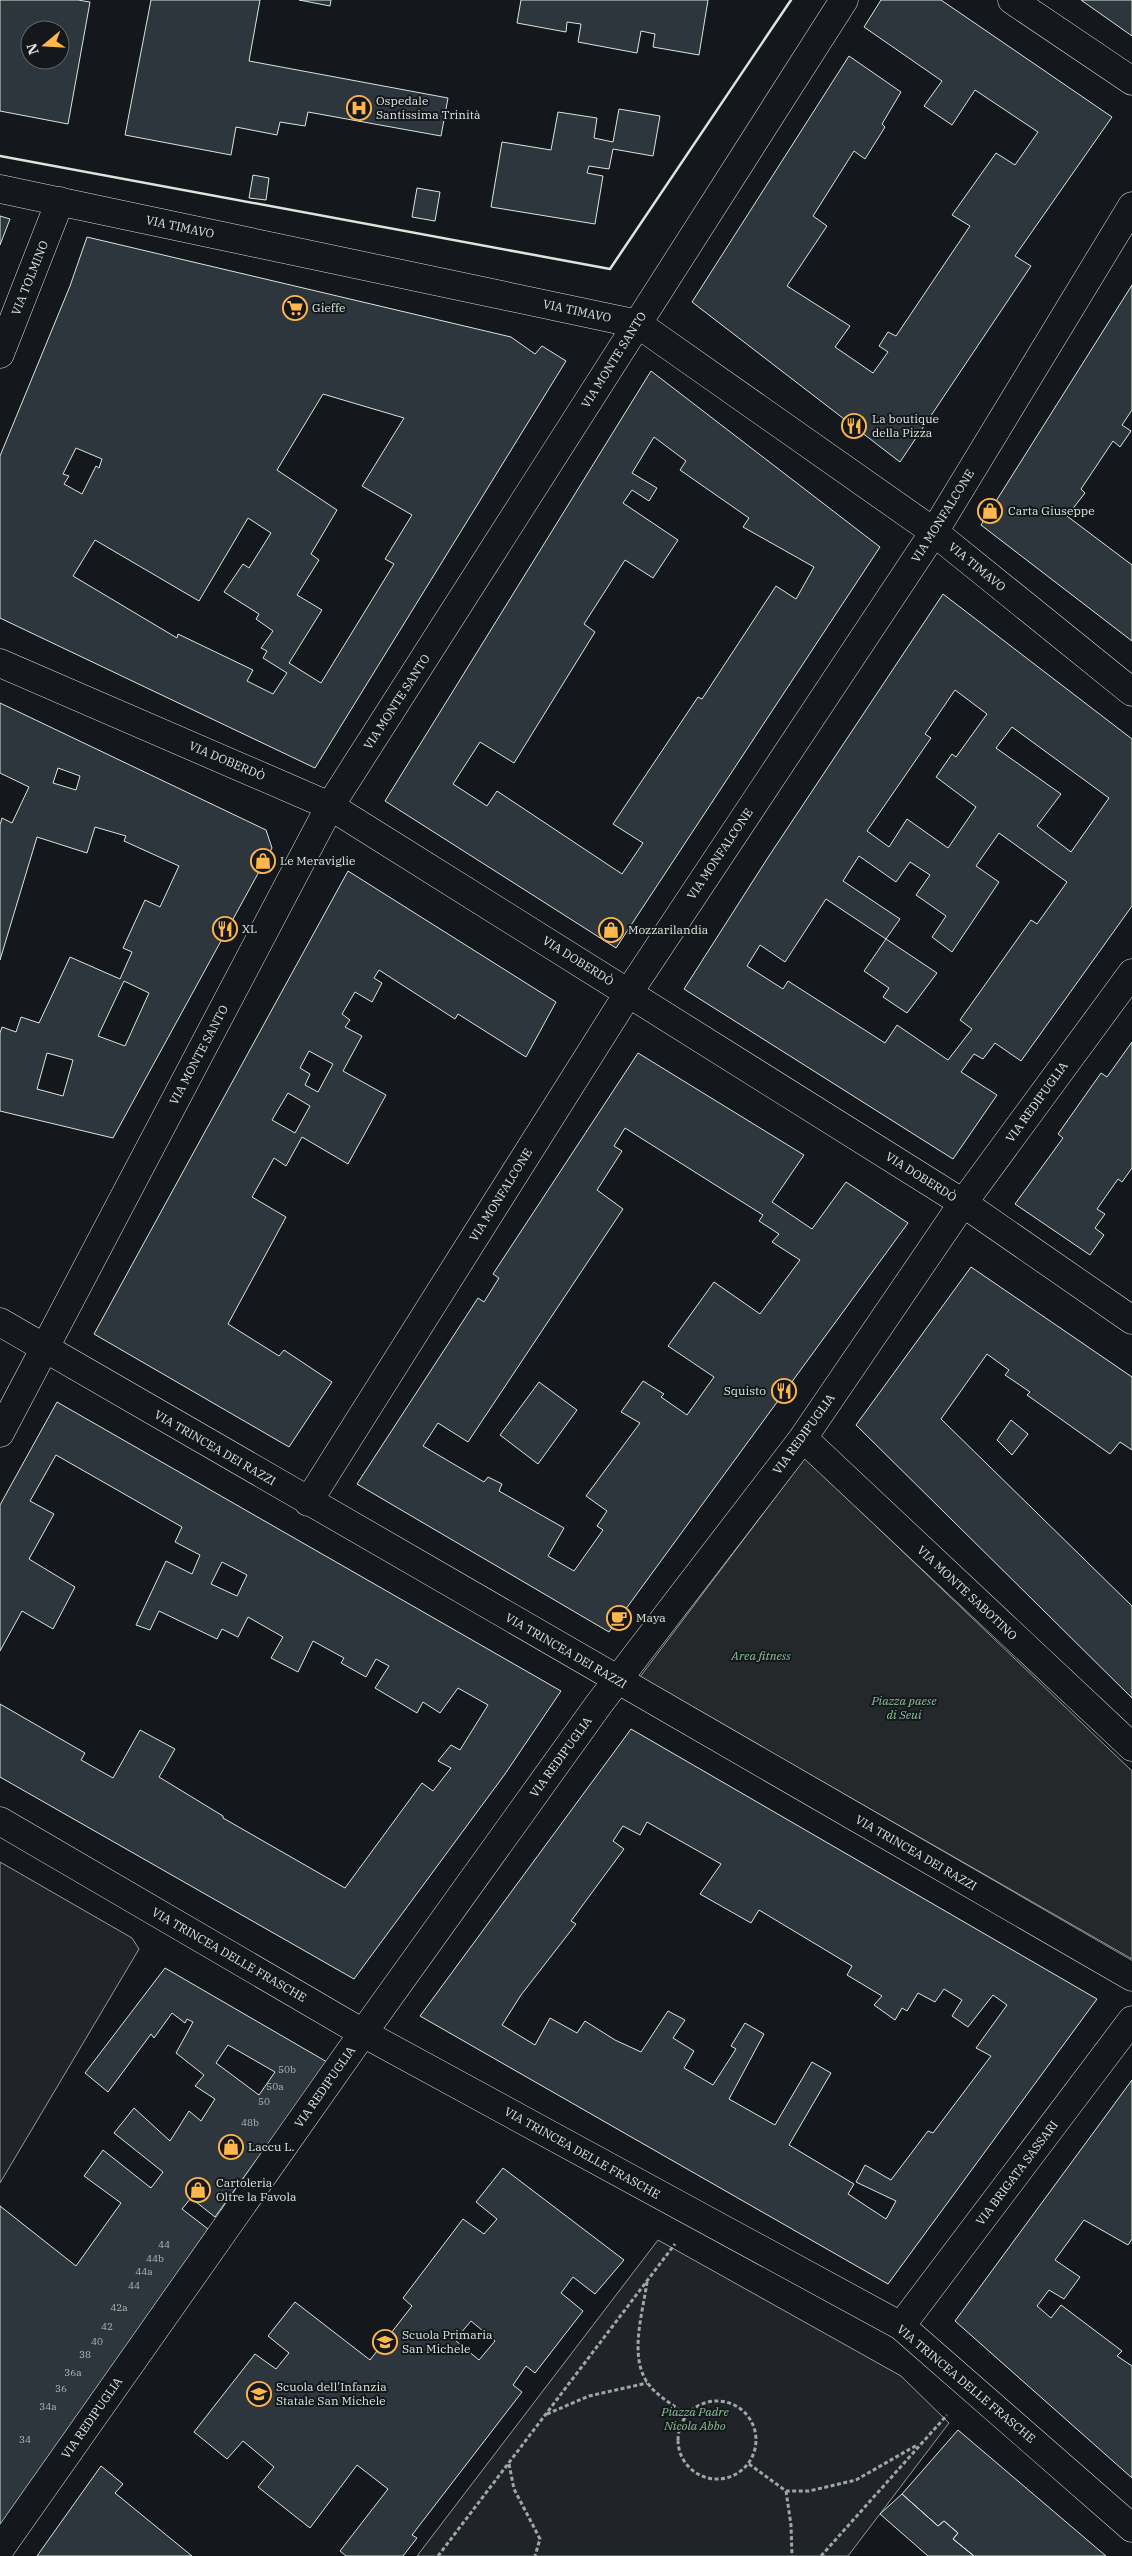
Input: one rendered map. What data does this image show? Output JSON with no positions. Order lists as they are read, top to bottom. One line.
{"streets":{"street":["VIA TIMAVO","VIA TOLMINO","VIA MONTE SANTO","VIA MONFALCONE","VIA DOBERDÒ","VIA REDIPUGLIA","VIA TRINCEA DEI RAZZI","VIA MONTE SABOTINO","VIA TRINCEA DELLE FRASCHE","VIA BRIGATA SASSARI"]},"crossings":[["VIA TIMAVO","VIA TOLMINO"],["VIA TIMAVO","VIA MONTE SANTO"],["VIA TIMAVO","VIA MONFALCONE"],["VIA MONTE SANTO","VIA DOBERDÒ"],["VIA MONTE SANTO","VIA TRINCEA DEI RAZZI"],["VIA MONFALCONE","VIA DOBERDÒ"],["VIA MONFALCONE","VIA TRINCEA DEI RAZZI"],["VIA DOBERDÒ","VIA REDIPUGLIA"],["VIA REDIPUGLIA","VIA TRINCEA DEI RAZZI"],["VIA REDIPUGLIA","VIA MONTE SABOTINO"],["VIA REDIPUGLIA","VIA TRINCEA DELLE FRASCHE"],["VIA TRINCEA DELLE FRASCHE","VIA BRIGATA SASSARI"]],"parks":["Area fitness","Piazza paese di Seui","Piazza Padre Nicola Abbo"],"places":{"hospital":["Ospedale Santissima Trinità"],"supermarket":["Gieffe"],"restaurant":["La boutique della Pizza","XL","Squisto"],"shop":["Carta Giuseppe","Le Meraviglie","Mozzarilandia","Laccu L.","Cartoleria Oltre la Favola"],"cafe":["Maya"],"school or university":["Scuola Primaria San Michele","Scuola dell'Infanzia Statale San Michele"]},"house_numbers":["50b","50a","50","48b","44","44b","44a","44","42a","42","40","38","36a","36","34a","34"],"north":"left"}
